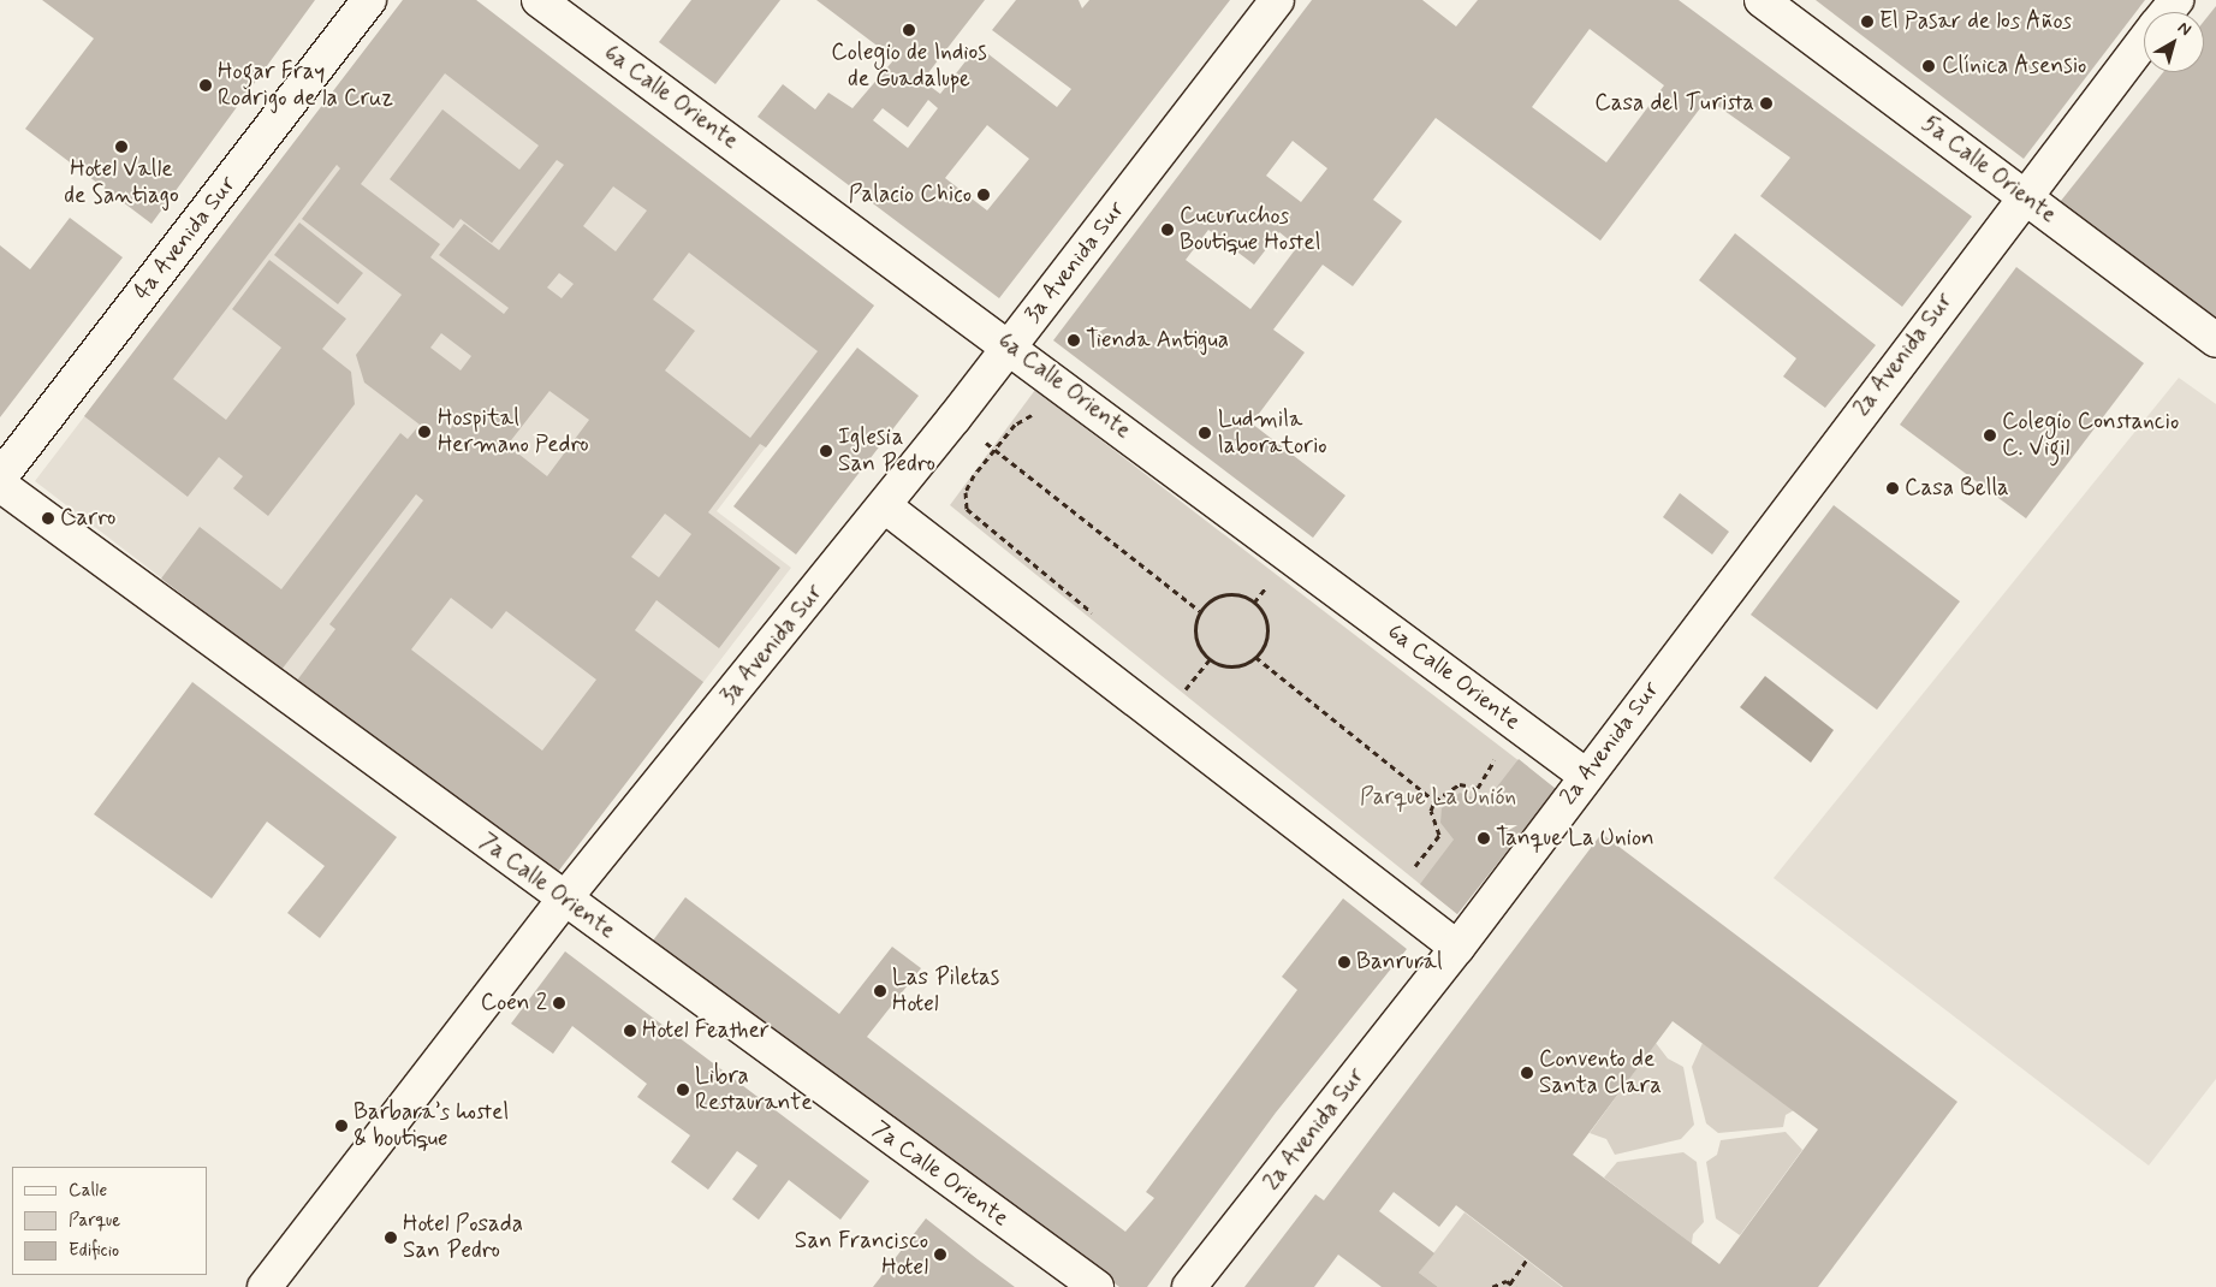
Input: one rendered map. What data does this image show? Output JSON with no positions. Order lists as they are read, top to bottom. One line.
{"streets":{"street":["6a Calle Oriente","5a Calle Oriente","4a Avenida Sur","3a Avenida Sur","2a Avenida Sur","7a Calle Oriente"]},"crossings":[["6a Calle Oriente","3a Avenida Sur"],["6a Calle Oriente","2a Avenida Sur"],["5a Calle Oriente","2a Avenida Sur"],["3a Avenida Sur","7a Calle Oriente"]],"parks":["Parque La Unión"],"places":["El Pasar de los Años","Colegio de Indios de Guadalupe","Clínica Asensio","Hogar Fray Rodrigo de la Cruz","Casa del Turista","Hotel Valle de Santiago","Palacio Chico","Cucuruchos Boutique Hostel","Tienda Antigua","Hospital Hermano Pedro","Ludmila laboratorio","Colegio Constancio C. Vigil","Iglesia San Pedro","Casa Bella","Carro","Tanque La Union","Banrural","Las Piletas Hotel","Coen 2","Hotel Feather","Convento de Santa Clara","Libra Restaurante","Barbara’s hostel & boutique","Hotel Posada San Pedro","San Francisco Hotel"],"legend":["Calle","Parque","Edificio"],"north":"top right"}
